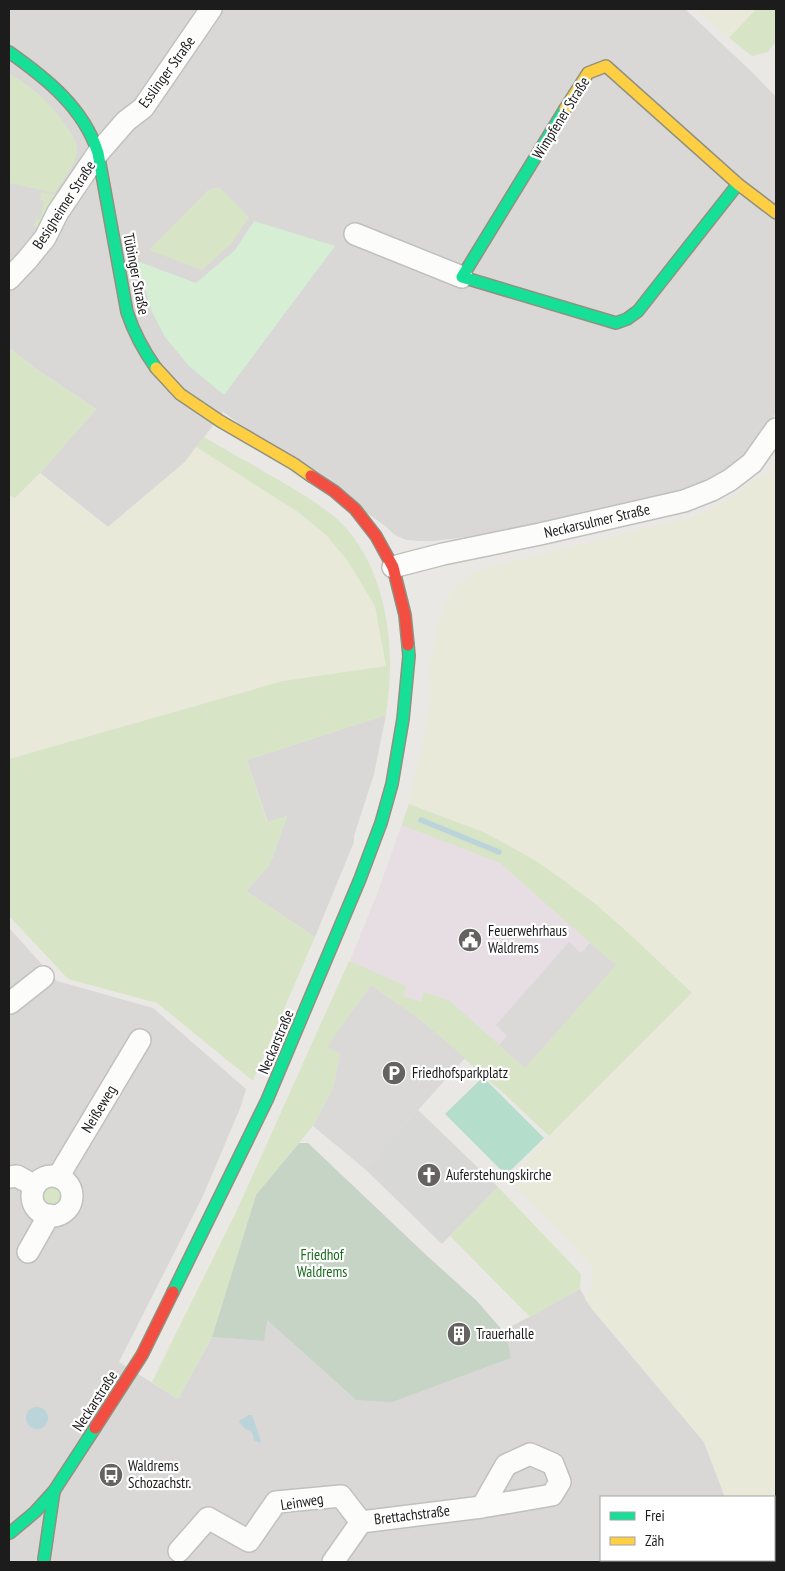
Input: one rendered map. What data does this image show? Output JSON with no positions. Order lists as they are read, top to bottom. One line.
{"streets":{"street":["Esslinger Straße","Wimpfener Straße","Besigheimer Straße","Tübinger Straße","Neckarsulmer Straße","Neckarstraße","Neißeweg","Leinweg","Brettachstraße"]},"crossings":[["Esslinger Straße","Besigheimer Straße"],["Esslinger Straße","Tübinger Straße"],["Besigheimer Straße","Tübinger Straße"],["Tübinger Straße","Neckarsulmer Straße"],["Tübinger Straße","Neckarstraße"],["Neckarsulmer Straße","Neckarstraße"],["Leinweg","Brettachstraße"]],"parks":["Friedhof Waldrems"],"places":{"public building":["Feuerwehrhaus Waldrems"],"parking":["Friedhofsparkplatz"],"church":["Auferstehungskirche"],"building":["Trauerhalle"],"bus stop":["Waldrems Schozachstr."]},"legend":["Frei","Zäh"]}
